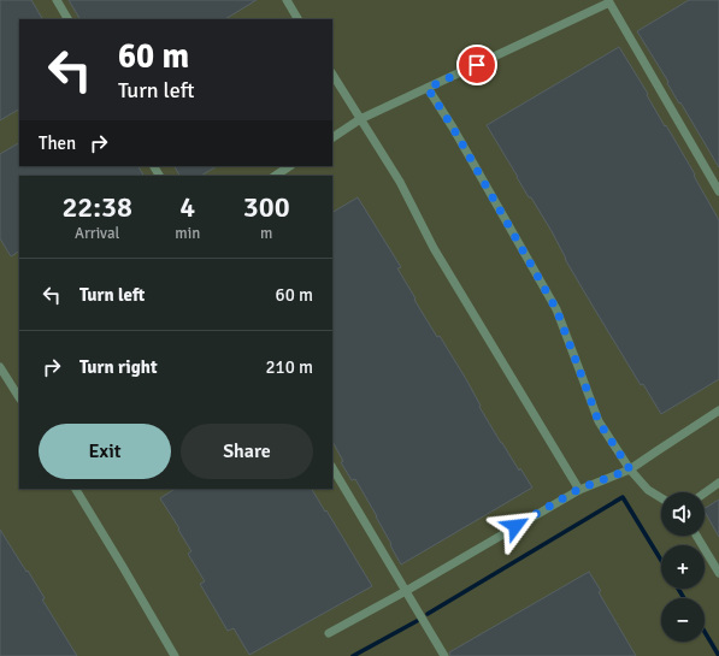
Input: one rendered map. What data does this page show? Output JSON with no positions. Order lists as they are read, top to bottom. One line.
{"page":{"turn":["60 m","Turn left"],"then":"Then","eta":["22:38","Arrival","4","min","300","m"],"list":[{"name":"Turn left","value":"60 m"},{"name":"Turn right","value":"210 m"}],"buttons":["Exit","Share"],"map_buttons":["+","−"]}}
